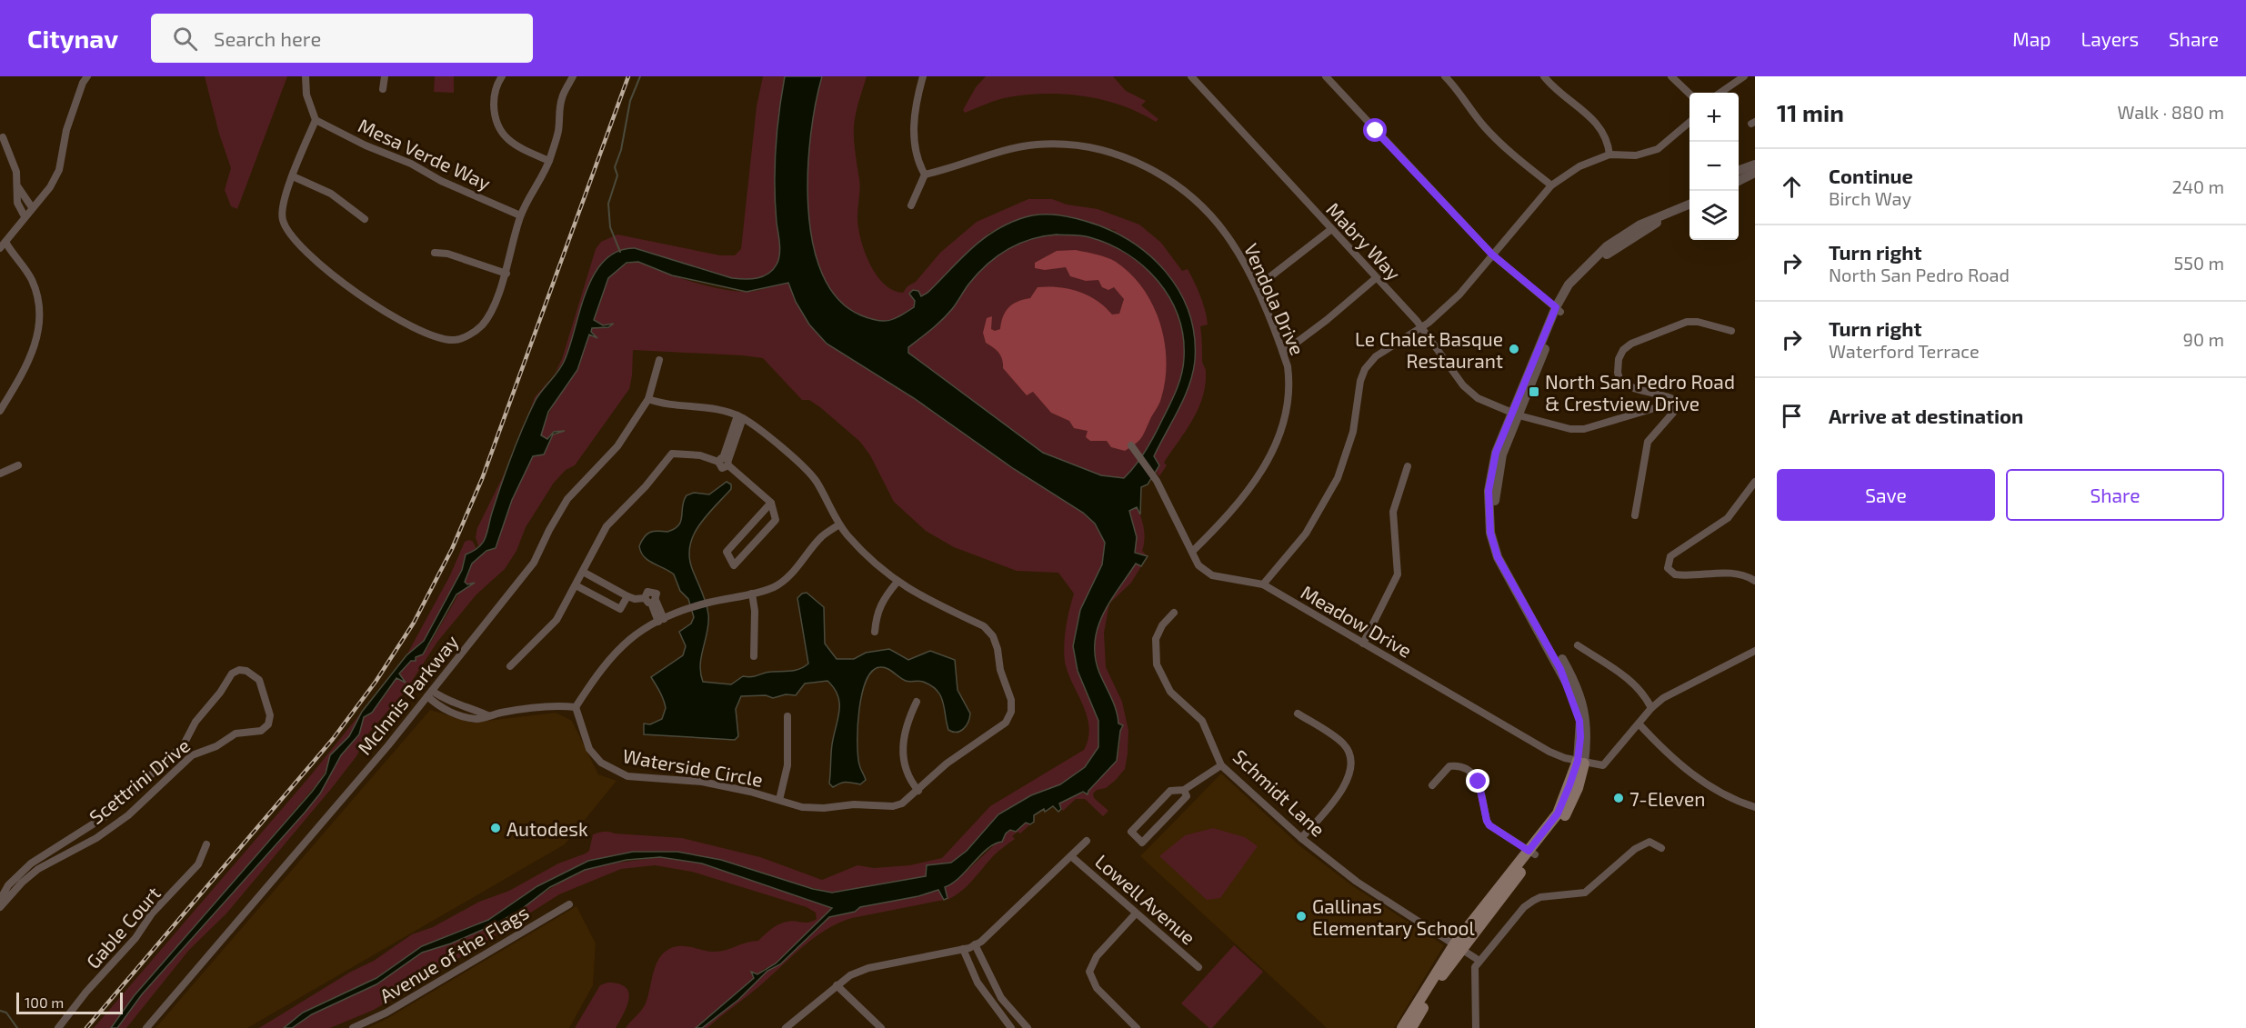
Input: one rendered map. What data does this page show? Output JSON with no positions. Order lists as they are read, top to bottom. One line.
{"streets":{"street":["Mesa Verde Way","Mabry Way","Vendola Drive","Meadow Drive","McInnis Parkway","Waterside Circle","Scettrini Drive","Schmidt Lane","Lowell Avenue","Gable Court","Avenue of the Flags"]},"crossings":[["Vendola Drive","Meadow Drive"],["McInnis Parkway","Waterside Circle"]],"places":{"other":["Le Chalet Basque Restaurant","7-Eleven","Autodesk","Gallinas Elementary School"],"transit":["North San Pedro Road & Crestview Drive"]},"scale_bar":"100 m","page":{"header":"Citynav","search":"Search here","nav":["Map","Layers","Share"],"heading":["11 min","Walk · 880 m"],"map_buttons":["+","−"],"list":[["Continue","Birch Way","240 m"],["Turn right","North San Pedro Road","550 m"],["Turn right","Waterford Terrace","90 m"],"Arrive at destination"],"buttons":["Save","Share"],"scale":"100 m"}}
